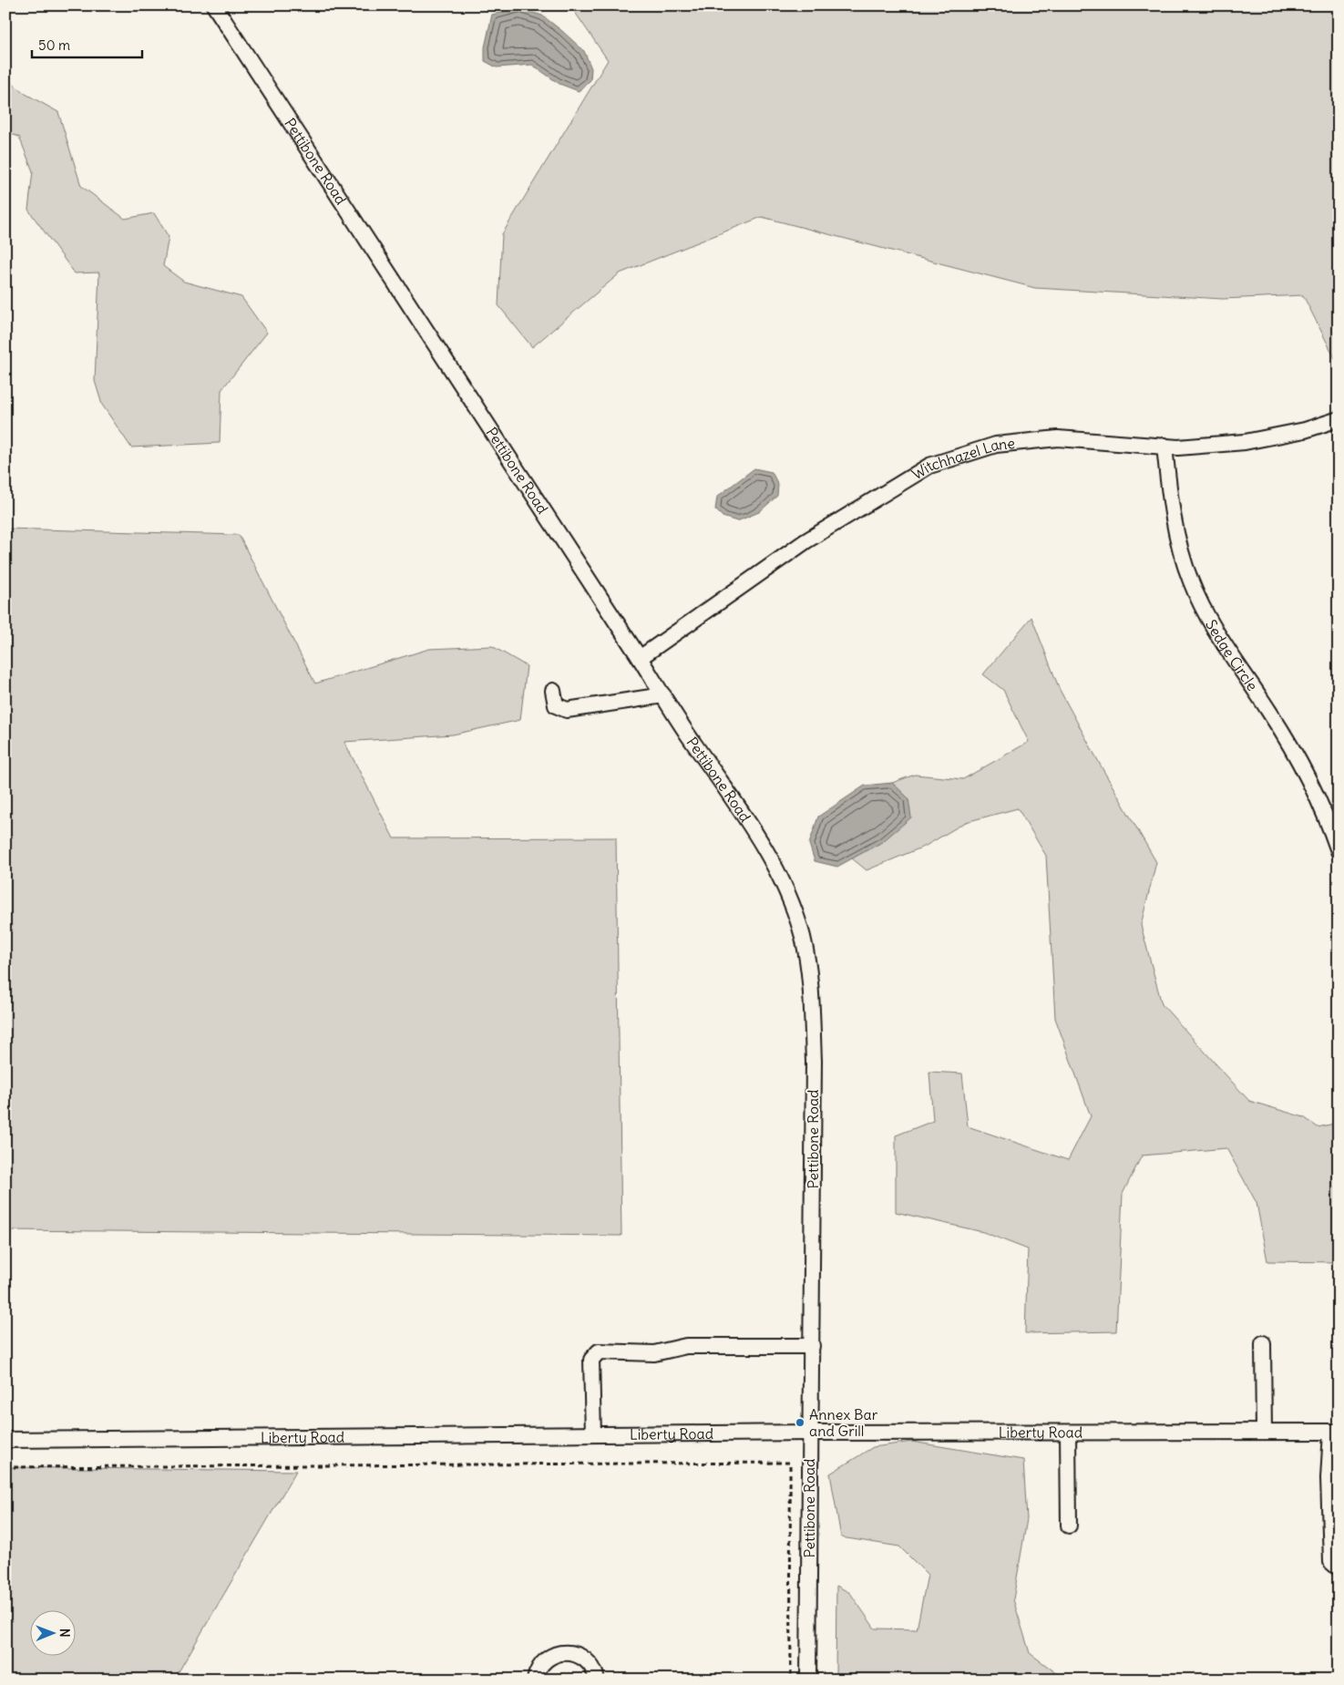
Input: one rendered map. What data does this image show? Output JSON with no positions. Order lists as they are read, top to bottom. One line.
{"streets":{"street":["Pettibone Road","Witchhazel Lane","Sedge Circle","Liberty Road"]},"crossings":[["Pettibone Road","Witchhazel Lane"],["Pettibone Road","Liberty Road"],["Witchhazel Lane","Sedge Circle"]],"places":["Annex Bar and Grill"],"scale_bar":"50 m","north":"right"}
